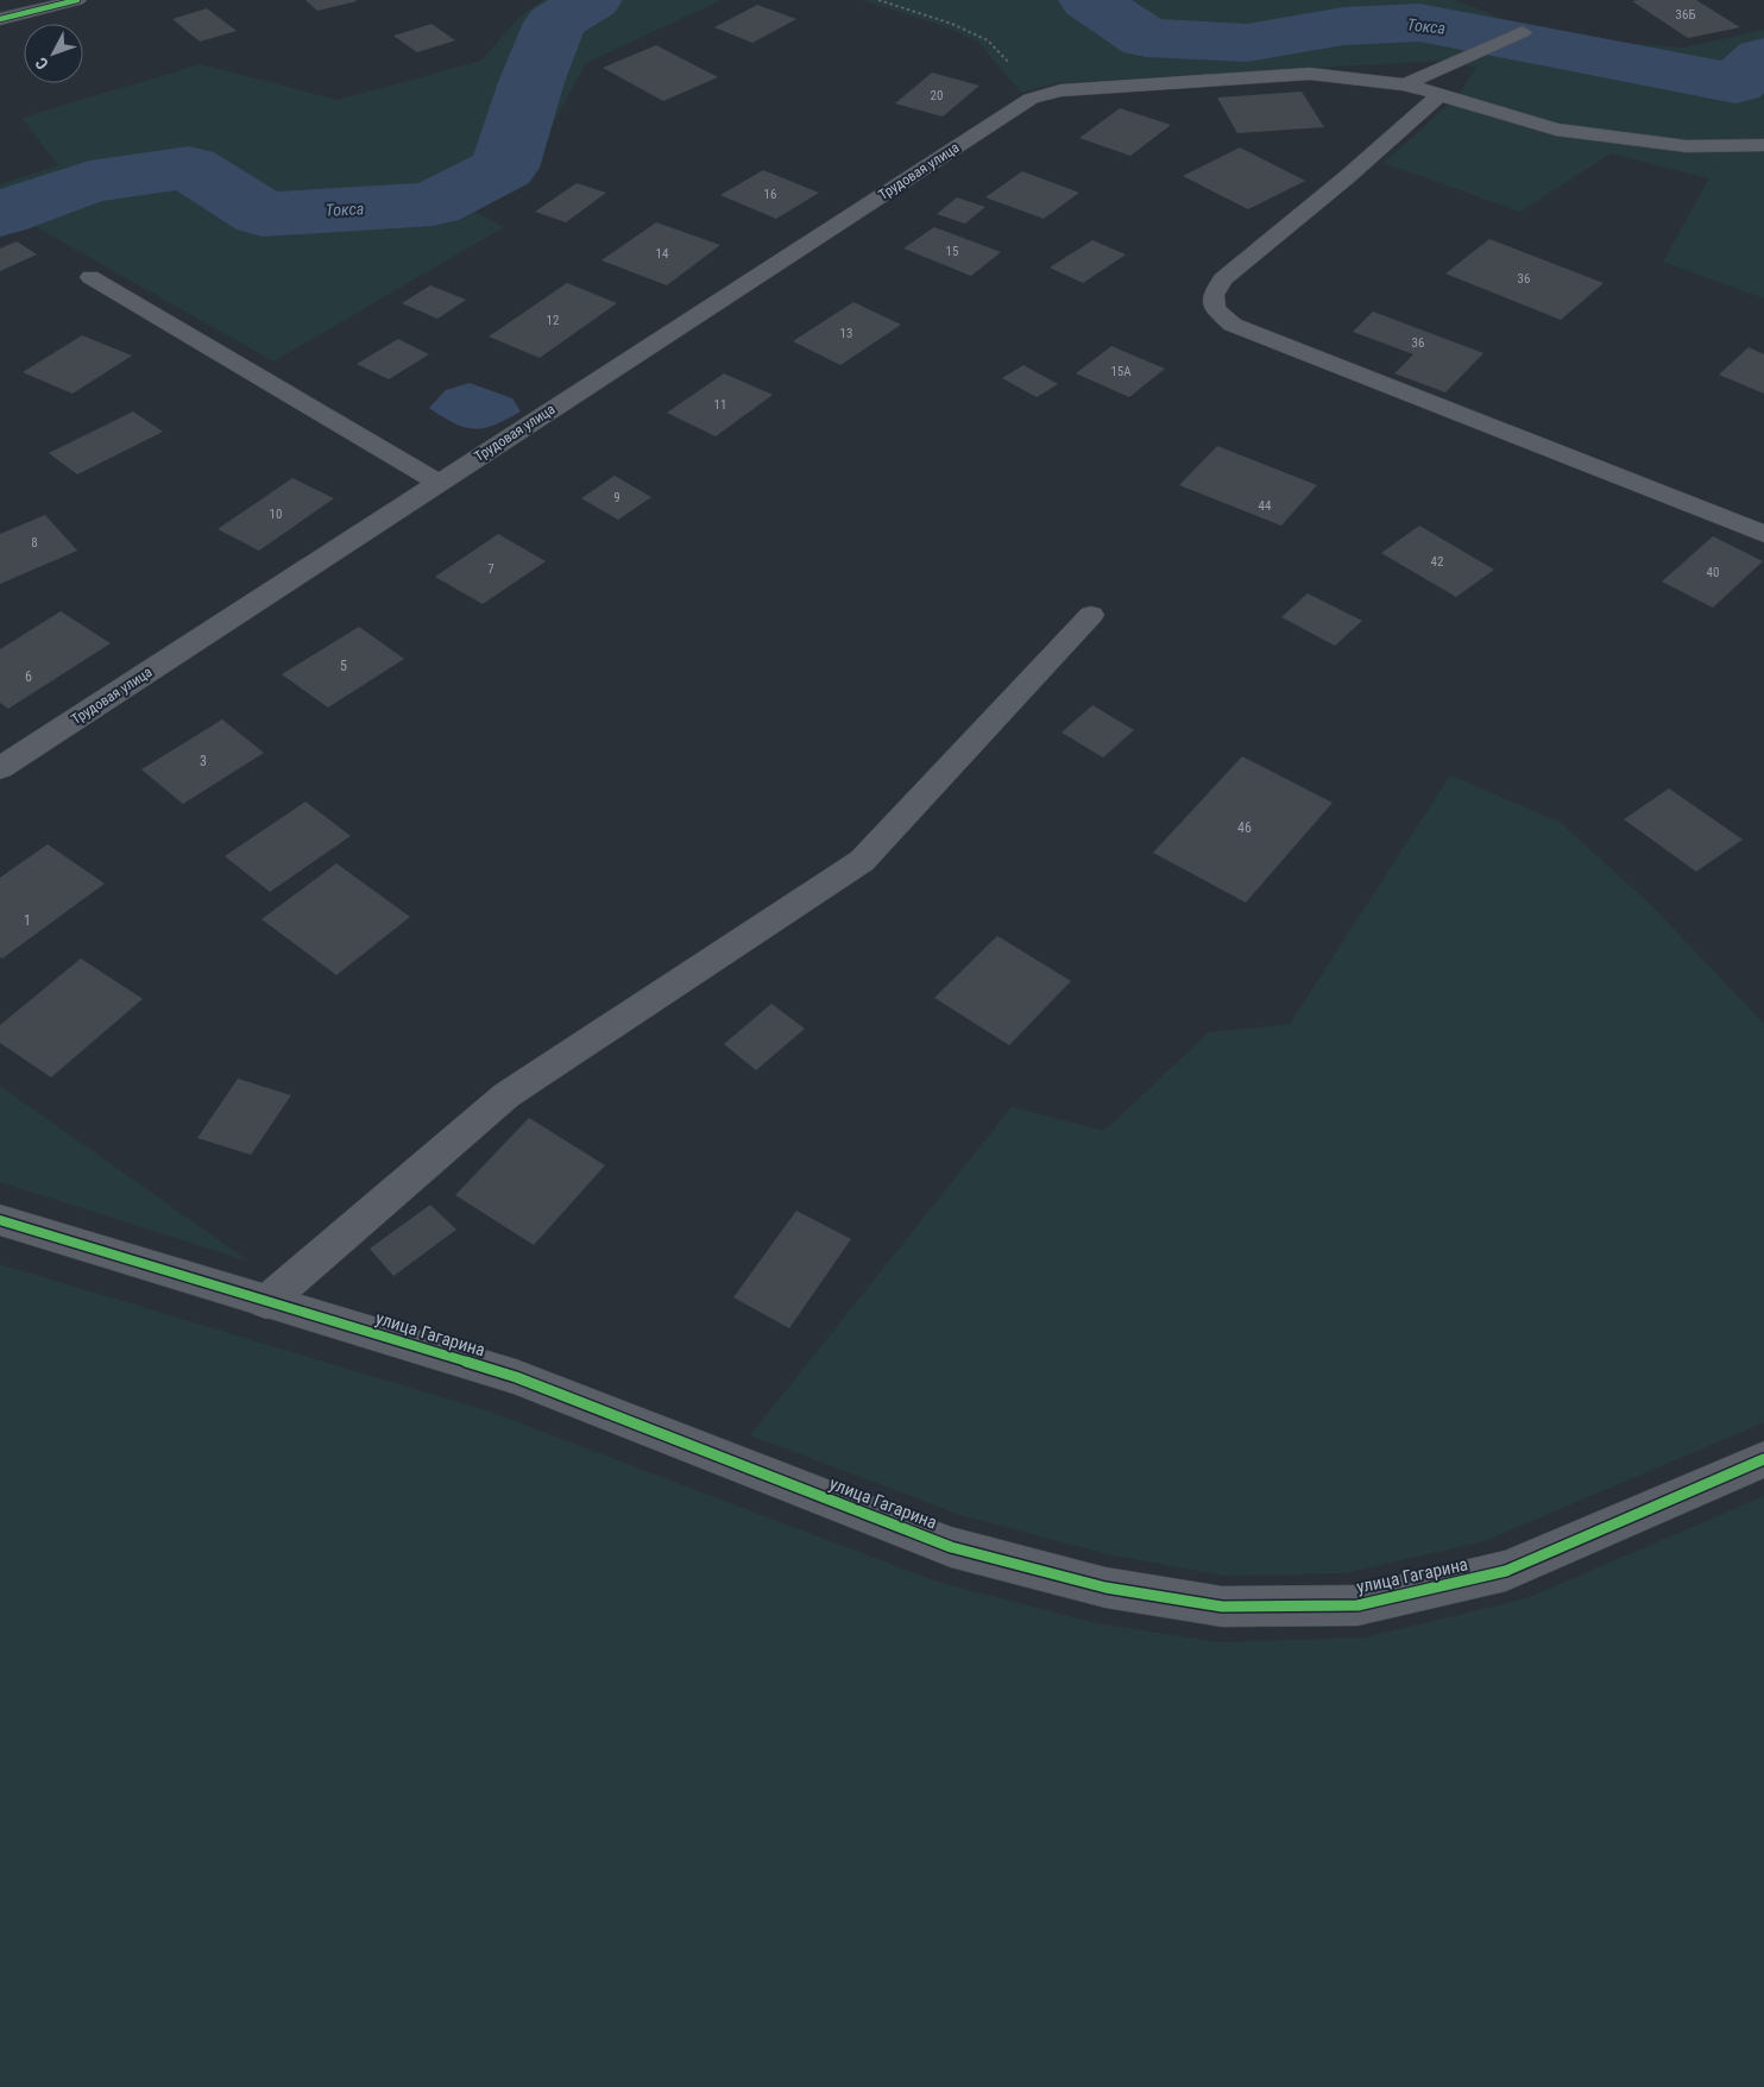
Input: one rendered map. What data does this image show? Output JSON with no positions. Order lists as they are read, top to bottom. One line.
{"streets":{"street":["Трудовая улица","улица Гагарина"]},"water":["Токса"],"house_numbers":["36Б","20","16","15","14","36","12","13","36","15А","11","9","44","10","8","42","7","40","5","6","3","46","1"],"north":"bottom left"}
